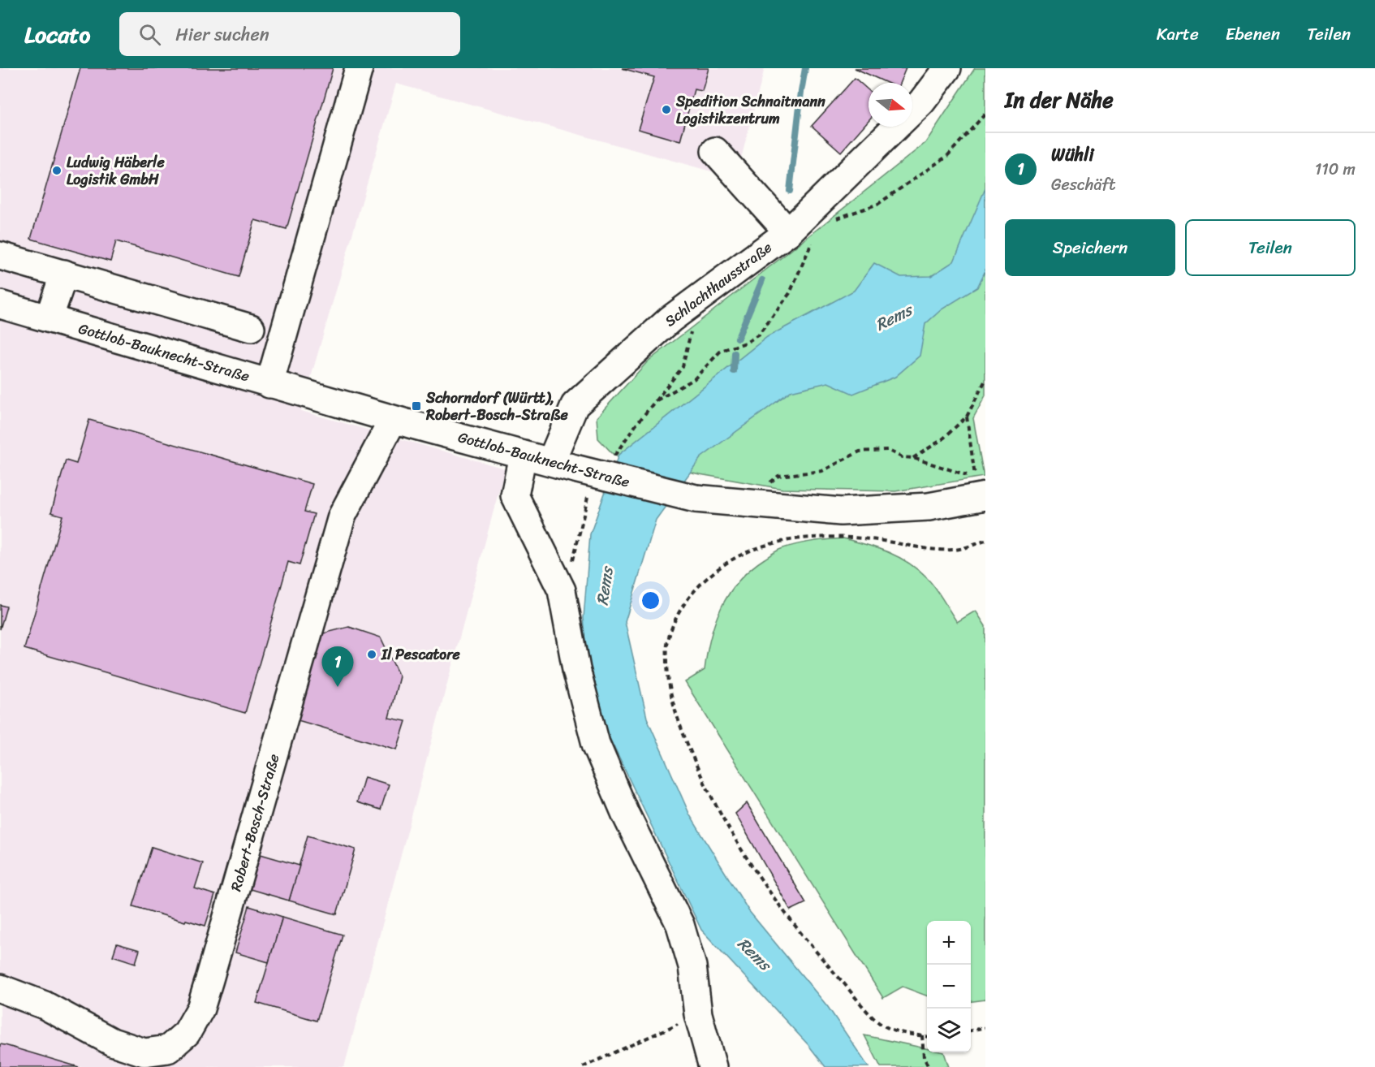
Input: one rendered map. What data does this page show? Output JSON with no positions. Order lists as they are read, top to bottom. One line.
{"streets":{"street":["Schlachthausstraße","Gottlob-Bauknecht-Straße","Robert-Bosch-Straße"]},"crossings":[["Schlachthausstraße","Gottlob-Bauknecht-Straße"],["Gottlob-Bauknecht-Straße","Robert-Bosch-Straße"]],"water":["Rems"],"places":{"other":["Spedition Schnaitmann Logistikzentrum","Ludwig Häberle Logistik GmbH","Il Pescatore"],"transit":["Schorndorf (Württ), Robert-Bosch-Straße"]},"north":"right","page":{"header":"Locato","search":"Hier suchen","nav":["Karte","Ebenen","Teilen"],"heading":"In der Nähe","list":[{"mark":"1","name":"Wühli","note":"Geschäft","value":"110 m"}],"buttons":["Speichern","Teilen"],"pins":"1","map_buttons":["+","−"]}}
